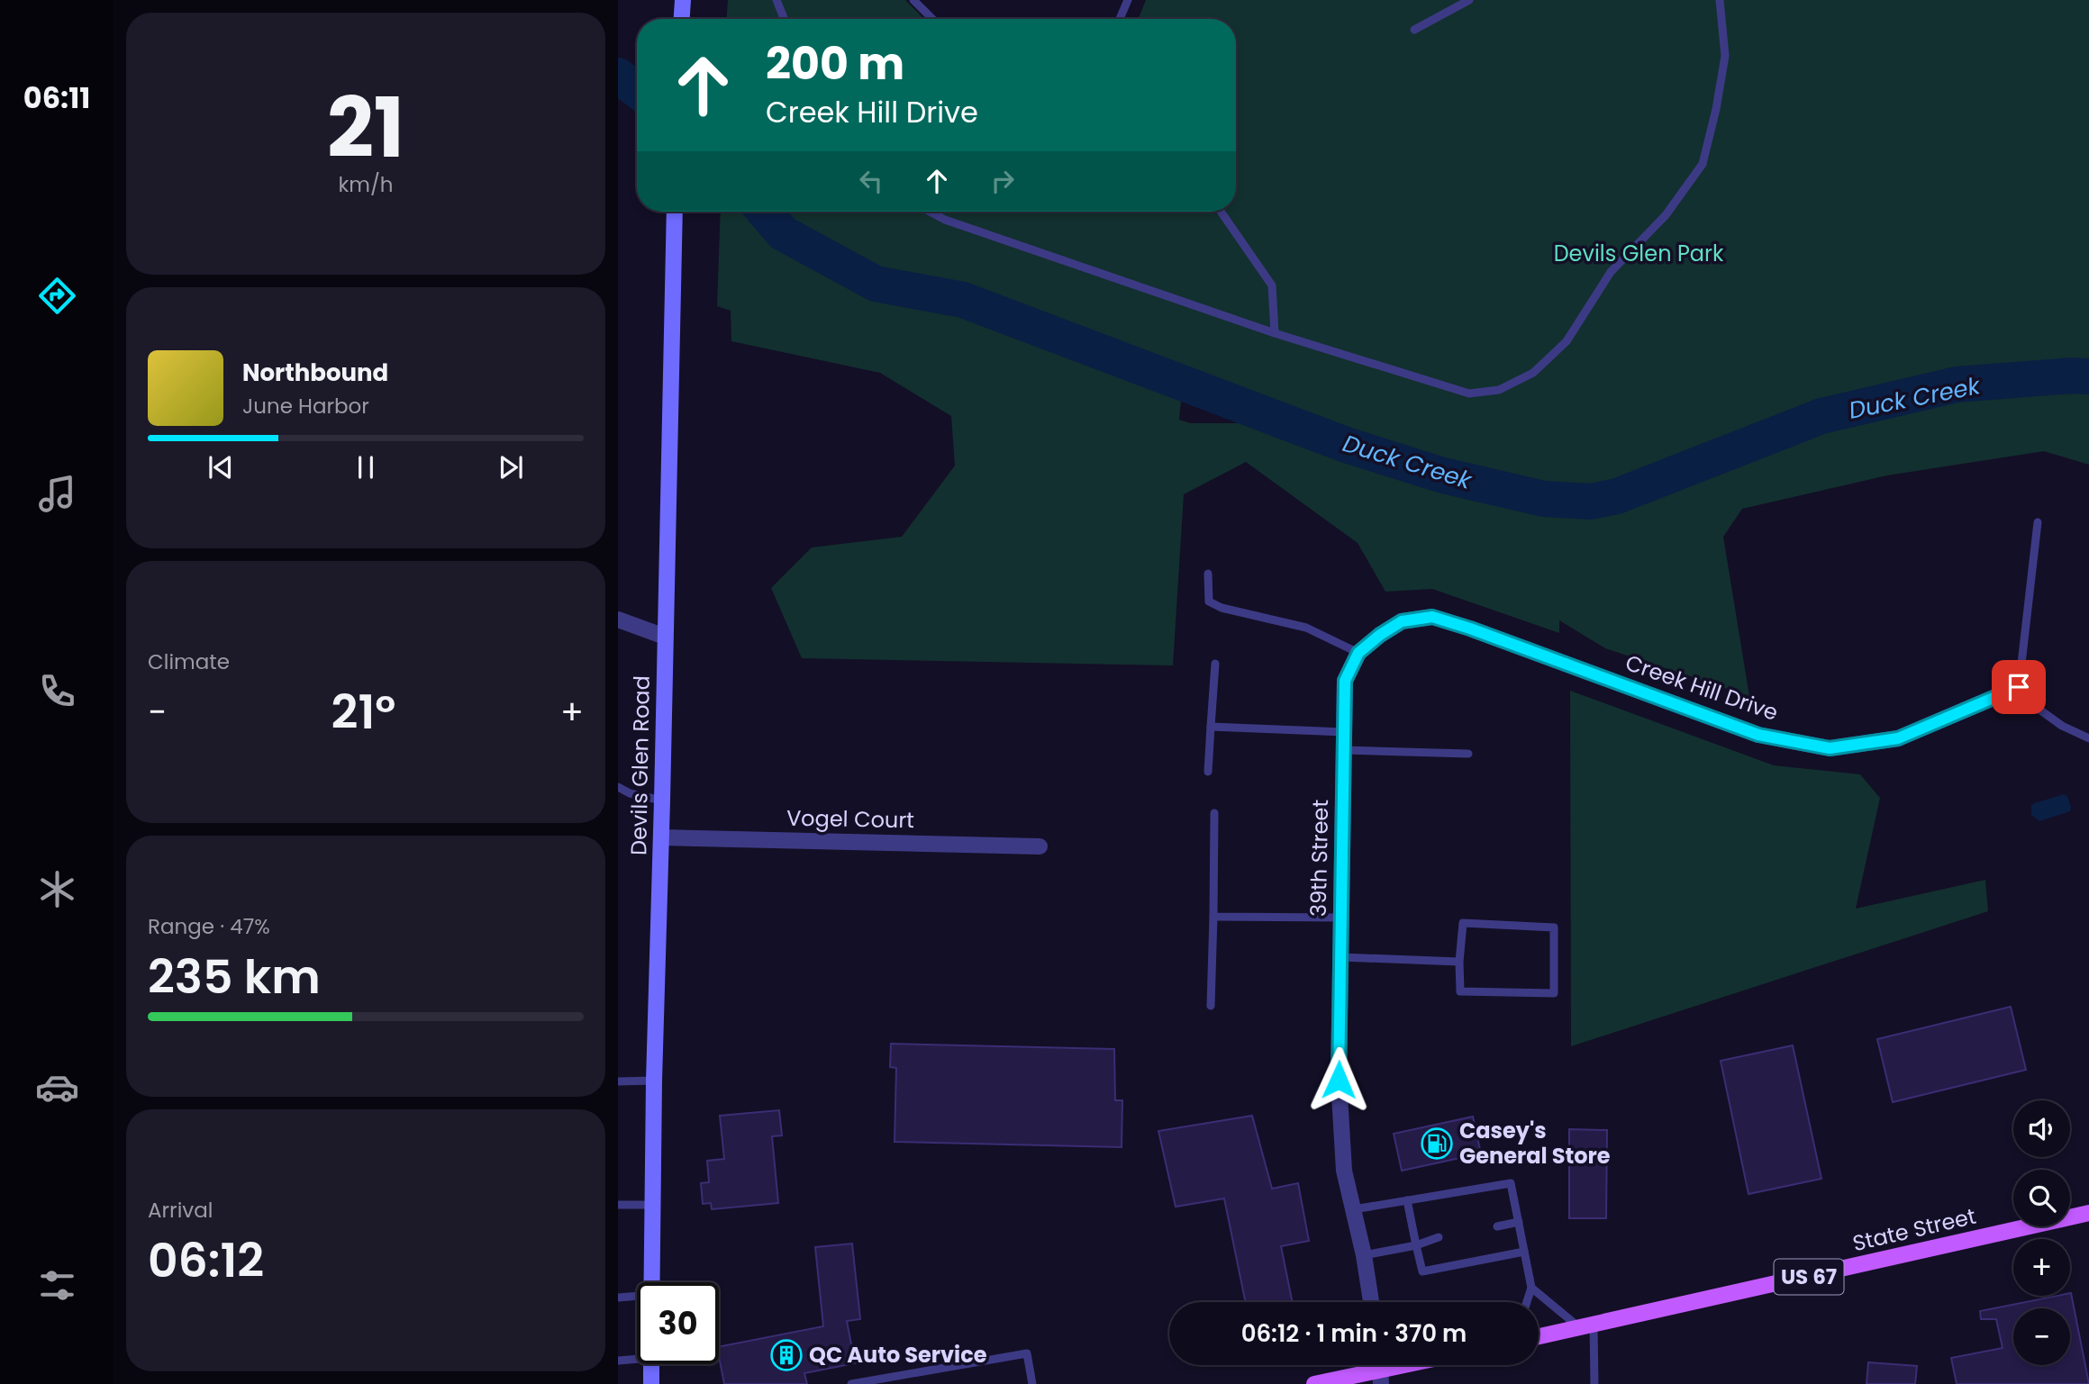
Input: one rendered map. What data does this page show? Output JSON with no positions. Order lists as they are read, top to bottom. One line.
{"streets":{"main road":["Devils Glen Road","State Street","US 67"],"street":["Creek Hill Drive","Vogel Court","39th Street"]},"crossings":[["Creek Hill Drive","39th Street"],["Devils Glen Road","Vogel Court"]],"water":["Duck Creek"],"parks":["Devils Glen Park"],"places":{"fuel station":["Casey's General Store"],"building":["QC Auto Service"]},"page":{"tabs":"06:11","tile":[["21","km/h"],"Climate",["Range · 47%","235 km"],["Arrival","06:12"]],"turn":["200 m","Creek Hill Drive"],"song":["Northbound","June Harbor"],"heat":["−","21°","+"],"map_buttons":["+","−"],"limit":"30","trip":"06:12 · 1 min · 370 m"}}
